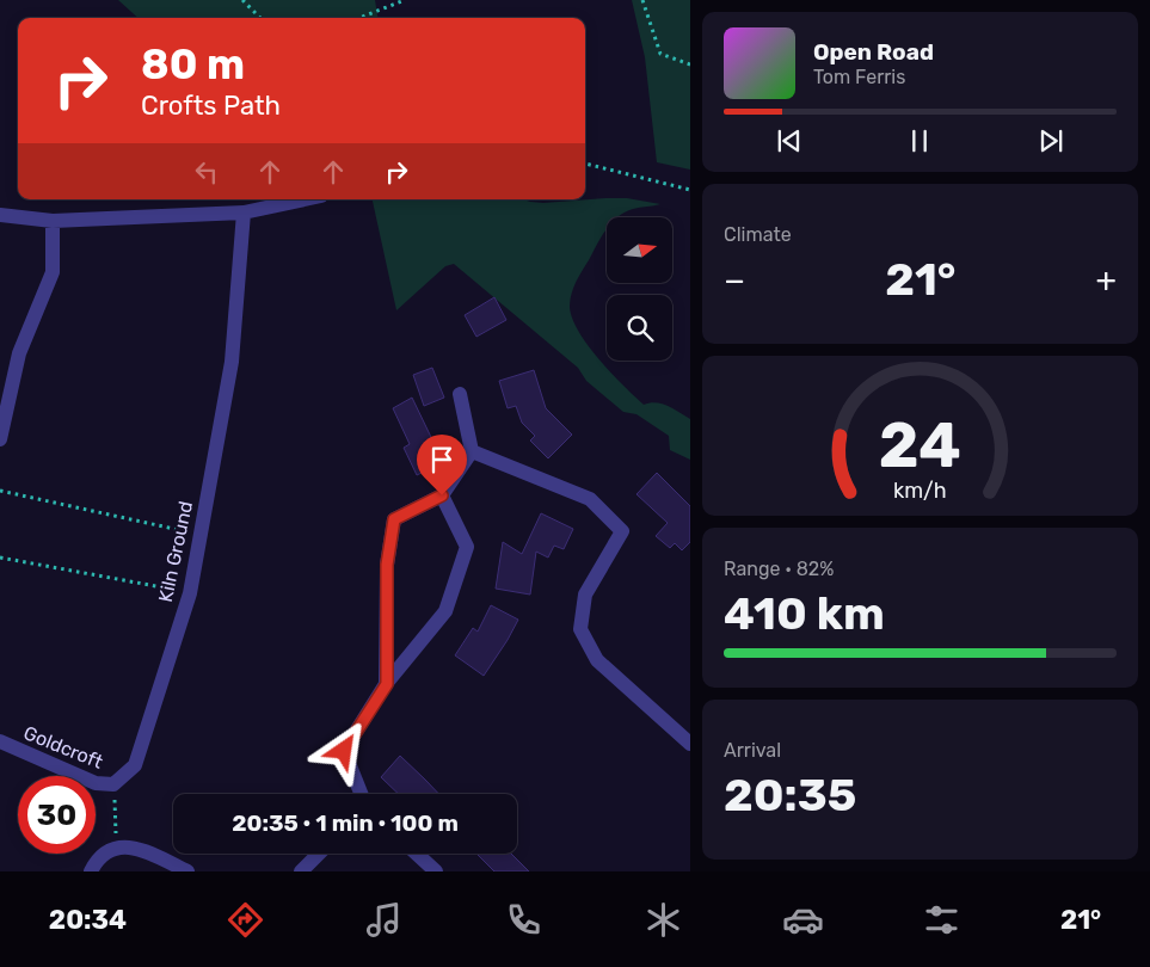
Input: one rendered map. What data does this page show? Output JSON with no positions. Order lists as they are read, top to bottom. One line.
{"streets":{"street":["Kiln Ground","Goldcroft"]},"crossings":[["Kiln Ground","Goldcroft"]],"north":"right","page":{"turn":["80 m","Crofts Path"],"song":["Open Road","Tom Ferris"],"tile":["Climate",["Range · 82%","410 km"],["Arrival","20:35"]],"heat":["−","21°","+"],"limit":"30","trip":"20:35 · 1 min · 100 m","tabs":["20:34","21°"],"gauge":["24","km/h"]}}
